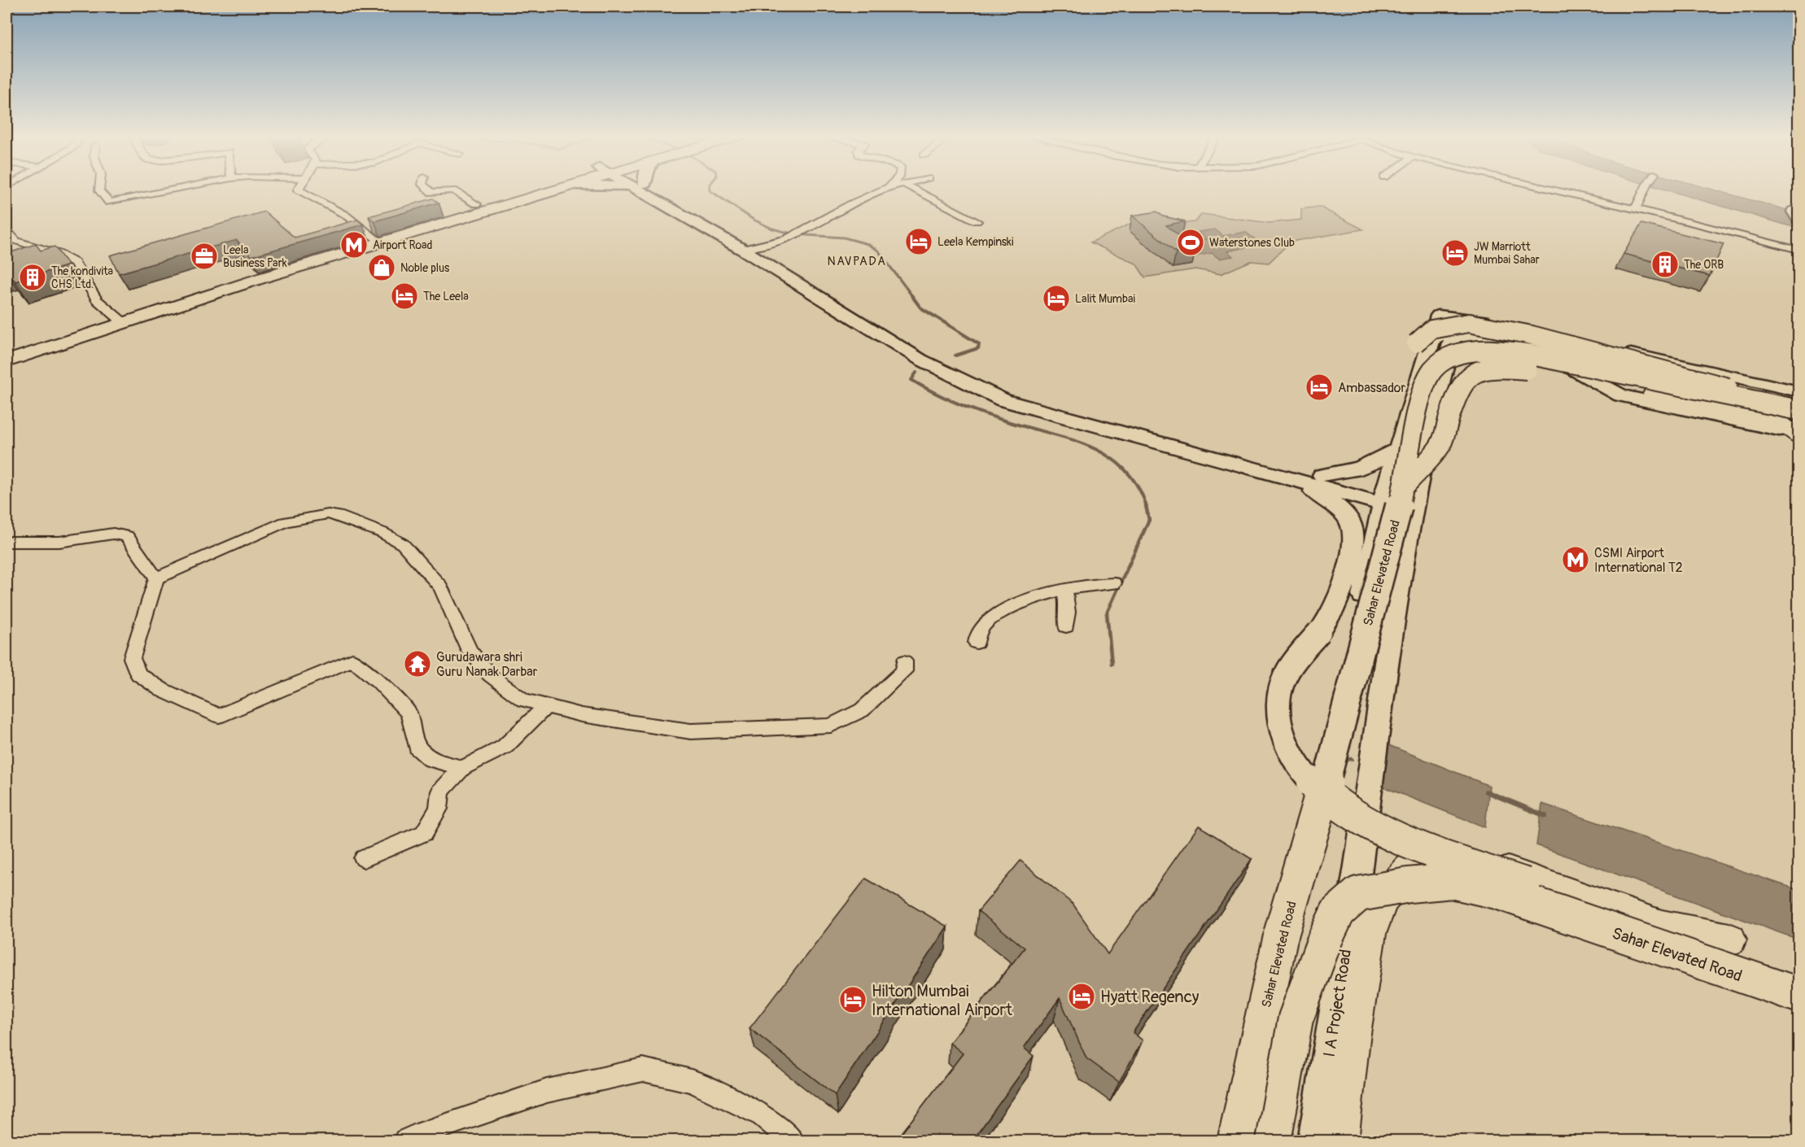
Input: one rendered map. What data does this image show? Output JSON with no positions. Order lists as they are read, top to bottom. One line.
{"streets":{"main road":["Sahar Elevated Road","I A Project Road"]},"crossings":[["Sahar Elevated Road","I A Project Road"]],"districts":["NAVPADA"],"places":{"hotel":["Leela Kempinski","JW Marriott Mumbai Sahar","The Leela","Lalit Mumbai","Ambassador","Hyatt Regency","Hilton Mumbai International Airport"],"sports":["Waterstones Club"],"metro station":["Airport Road","CSMI Airport International T2"],"office":["Leela Business Park"],"building":["The ORB","The kondivita CHS Ltd."],"shop":["Noble plus"],"temple":["Gurudawara shri Guru Nanak Darbar"]}}
